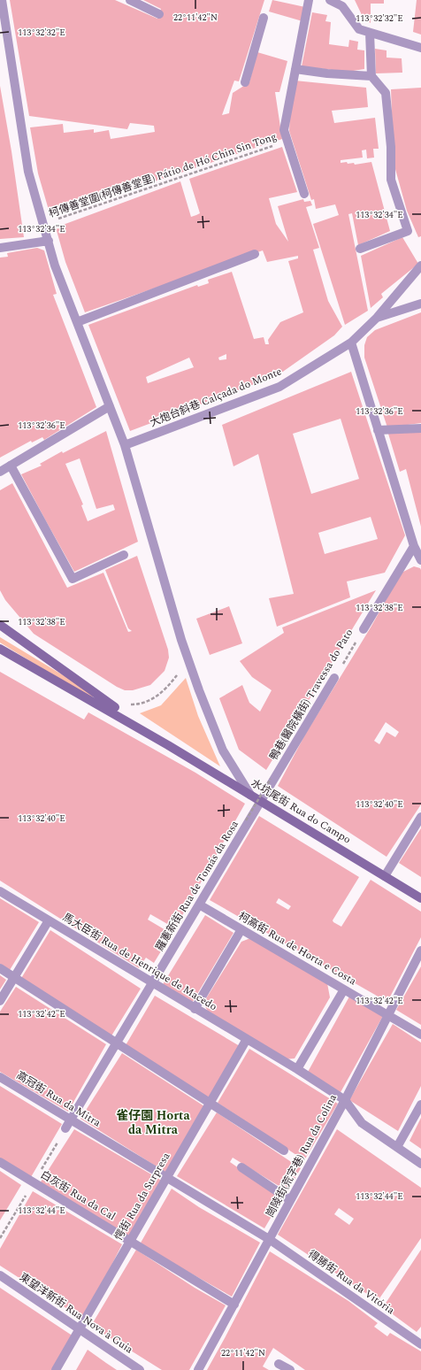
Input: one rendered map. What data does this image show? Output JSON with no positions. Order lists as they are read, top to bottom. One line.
{"streets":{"main road":["水坑尾街 Rua do Campo"],"street":["大炮台斜巷 Calçada do Monte","鴨巷(醫院橫街) Travessa do Pato","羅憲新街 Rua de Tomás da Rosa","柯高街 Rua de Horta e Costa","馬大臣街 Rua de Henrique de Macedo","高冠街 Rua da Mitra","崗陵街(荒字巷) Rua da Colina","白灰街 Rua da Cal","愕街 Rua da Surpresa","得勝街 Rua da Vitória","東望洋新街 Rua Nova à Guia"],"path":["柯傳善堂圍(柯傳善堂里) Pátio de Hó Chin Sin Tong"]},"crossings":[["鴨巷(醫院橫街) Travessa do Pato","水坑尾街 Rua do Campo"],["鴨巷(醫院橫街) Travessa do Pato","羅憲新街 Rua de Tomás da Rosa"],["水坑尾街 Rua do Campo","羅憲新街 Rua de Tomás da Rosa"],["羅憲新街 Rua de Tomás da Rosa","柯高街 Rua de Horta e Costa"],["羅憲新街 Rua de Tomás da Rosa","馬大臣街 Rua de Henrique de Macedo"],["羅憲新街 Rua de Tomás da Rosa","高冠街 Rua da Mitra"],["柯高街 Rua de Horta e Costa","崗陵街(荒字巷) Rua da Colina"],["馬大臣街 Rua de Henrique de Macedo","崗陵街(荒字巷) Rua da Colina"],["馬大臣街 Rua de Henrique de Macedo","愕街 Rua da Surpresa"],["高冠街 Rua da Mitra","崗陵街(荒字巷) Rua da Colina"],["高冠街 Rua da Mitra","愕街 Rua da Surpresa"],["高冠街 Rua da Mitra","得勝街 Rua da Vitória"],["崗陵街(荒字巷) Rua da Colina","白灰街 Rua da Cal"],["崗陵街(荒字巷) Rua da Colina","得勝街 Rua da Vitória"],["白灰街 Rua da Cal","愕街 Rua da Surpresa"],["愕街 Rua da Surpresa","東望洋新街 Rua Nova à Guia"]],"districts":["雀仔園 Horta da Mitra"],"coordinates":["22°11'42\"N","113°32'32\"E","113°32'34\"E","113°32'36\"E","113°32'38\"E","113°32'40\"E","113°32'42\"E","113°32'44\"E"]}
